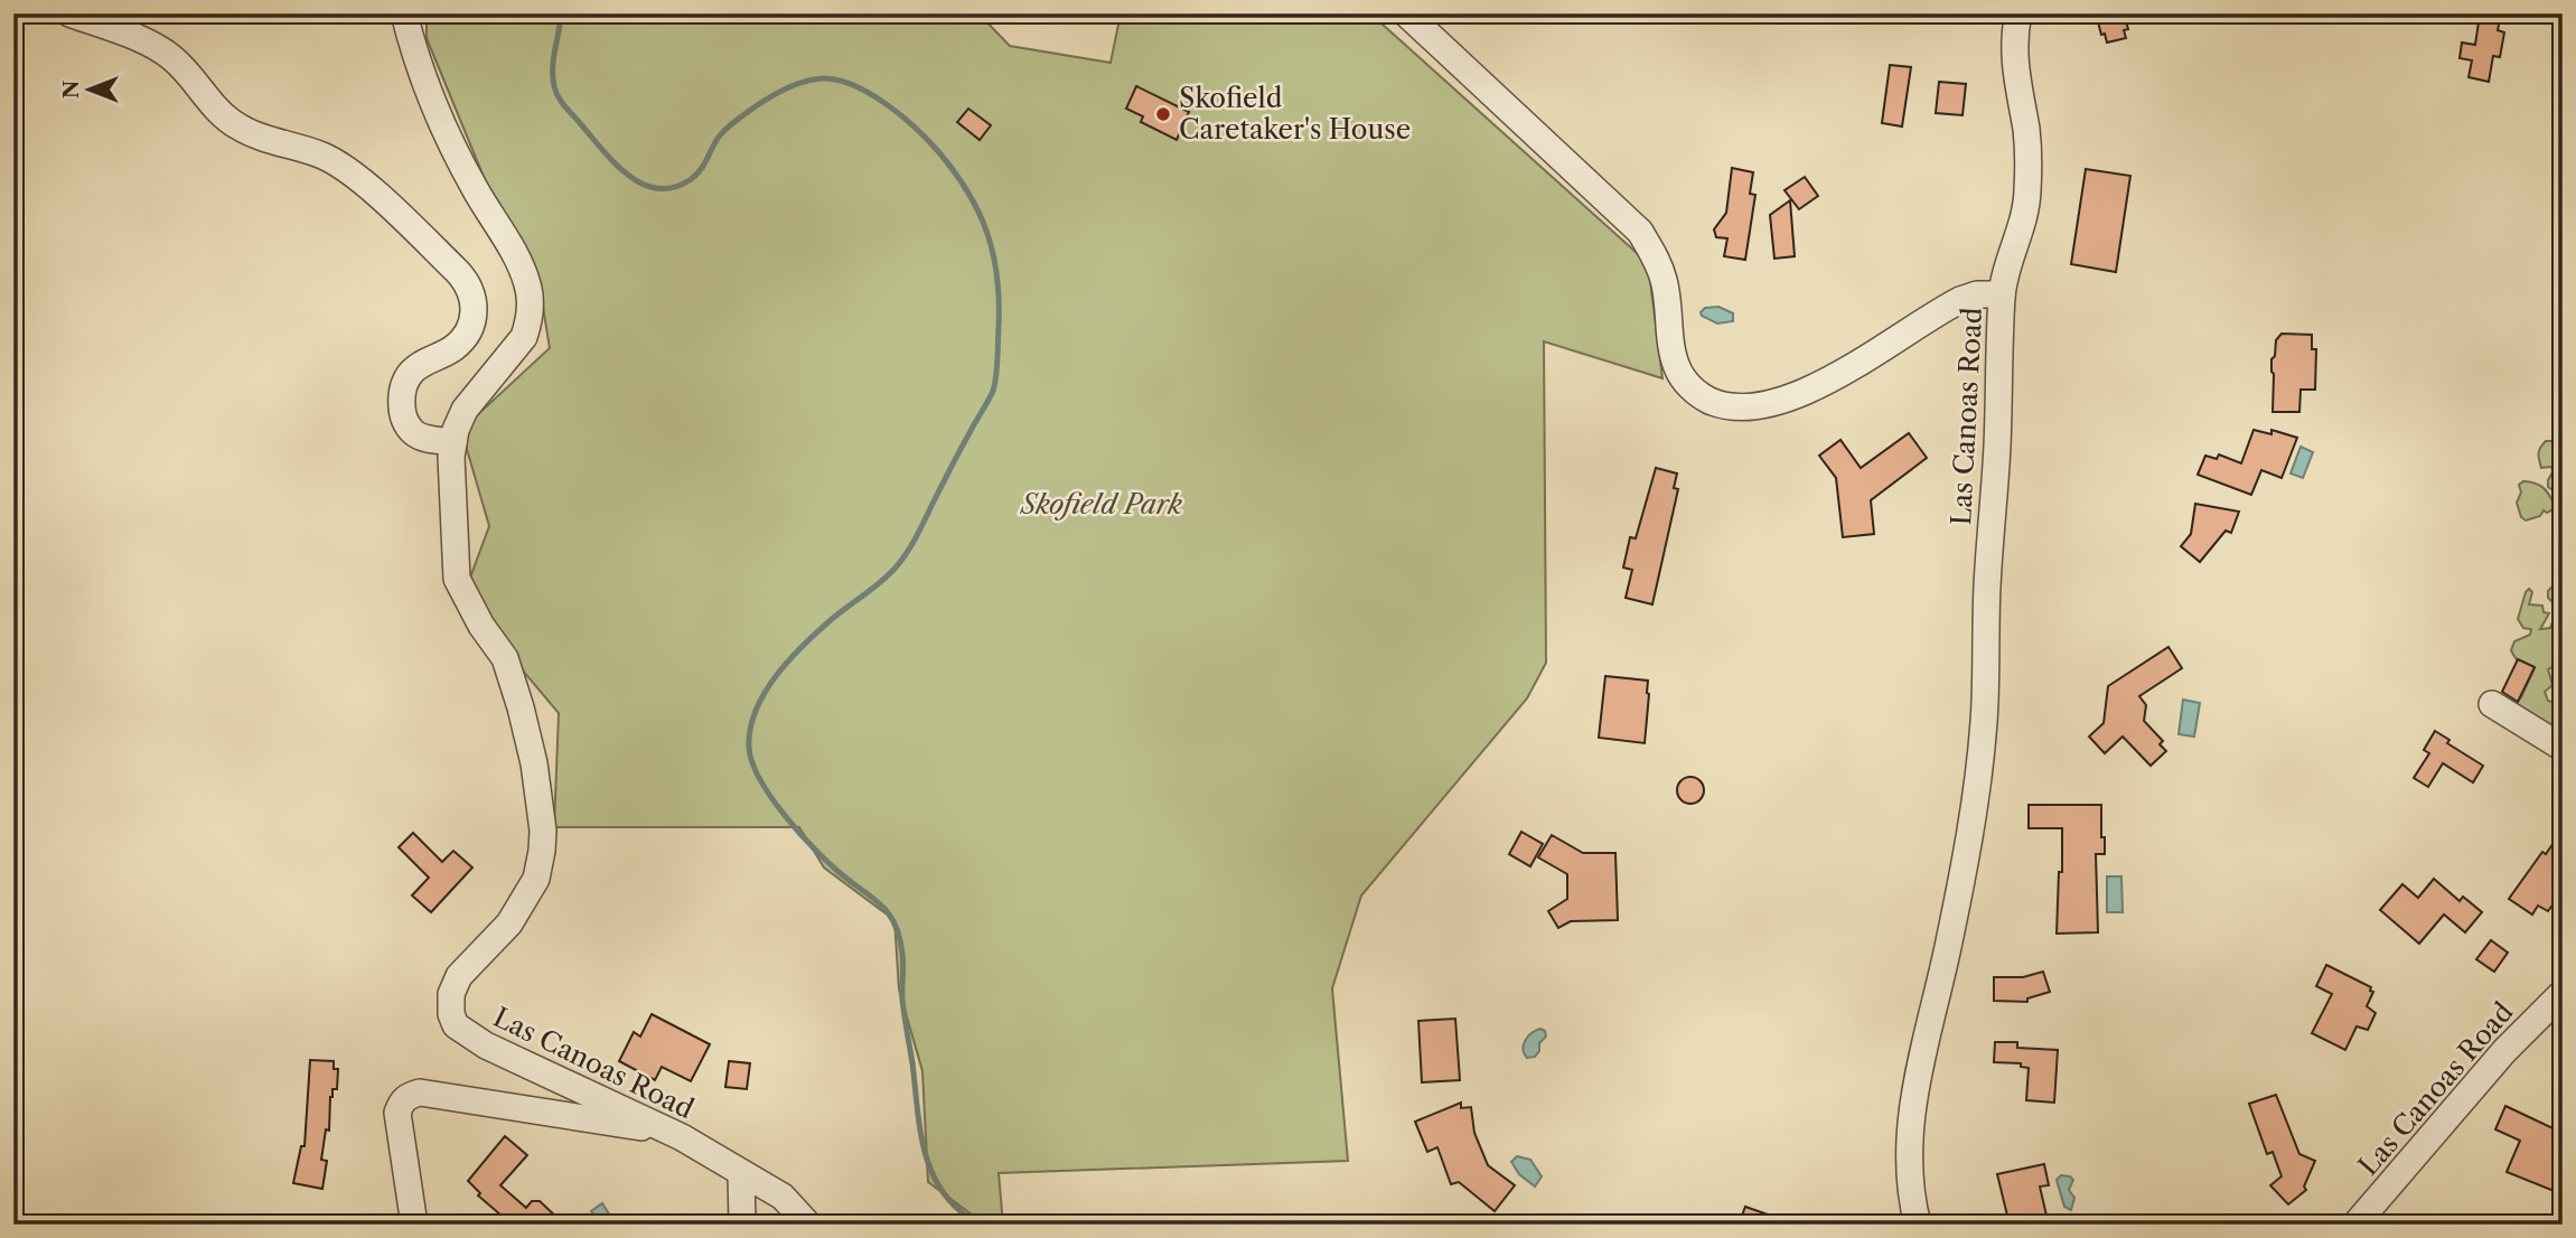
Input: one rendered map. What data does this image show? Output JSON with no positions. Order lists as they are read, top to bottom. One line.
{"streets":{"street":["Las Canoas Road"]},"parks":["Skofield Park"],"places":["Skofield Caretaker's House"],"north":"left"}
